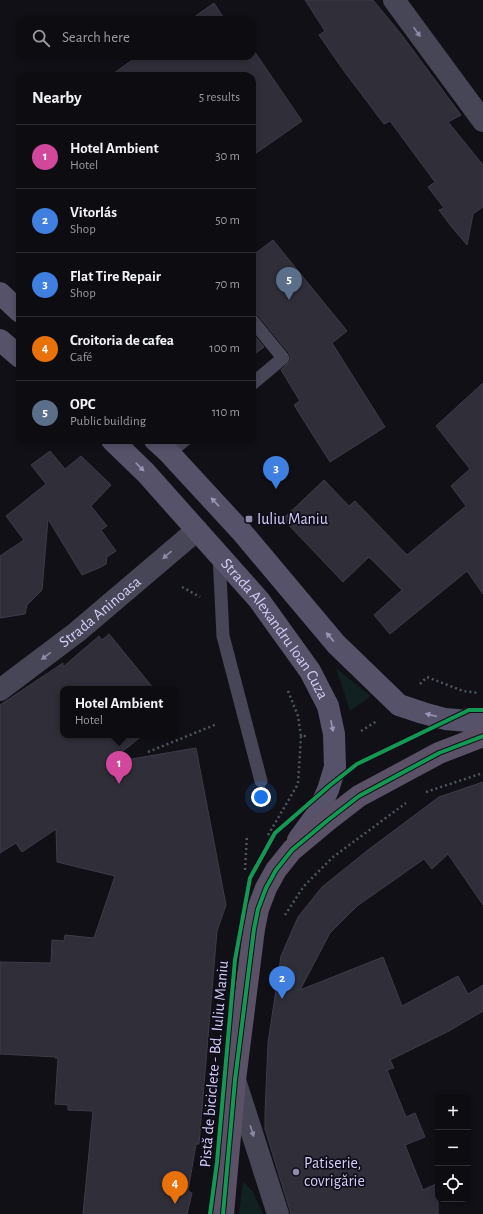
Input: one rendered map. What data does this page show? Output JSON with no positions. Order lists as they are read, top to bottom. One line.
{"streets":{"street":["Strada Aninoasa","Strada Alexandru Ioan Cuza"],"cycle path":["Pistă de biciclete - Bd. Iuliu Maniu"]},"crossings":[["Strada Aninoasa","Strada Alexandru Ioan Cuza"]],"one_way":["Strada Aninoasa"],"places":{"transit":["Iuliu Maniu"],"other":["Patiserie, covrigărie"]},"page":{"search":"Search here","heading":["Nearby","5 results"],"list":[{"mark":"1","name":"Hotel Ambient","note":"Hotel","value":"30 m"},{"mark":"2","name":"Vitorlás","note":"Shop","value":"50 m"},{"mark":"3","name":"Flat Tire Repair","note":"Shop","value":"70 m"},{"mark":"4","name":"Croitoria de cafea","note":"Café","value":"100 m"},{"mark":"5","name":"OPC","note":"Public building","value":"110 m"}],"pins":["5","3","1","2","4"],"popup":["Hotel Ambient","Hotel"],"map_buttons":["+","−"]}}
